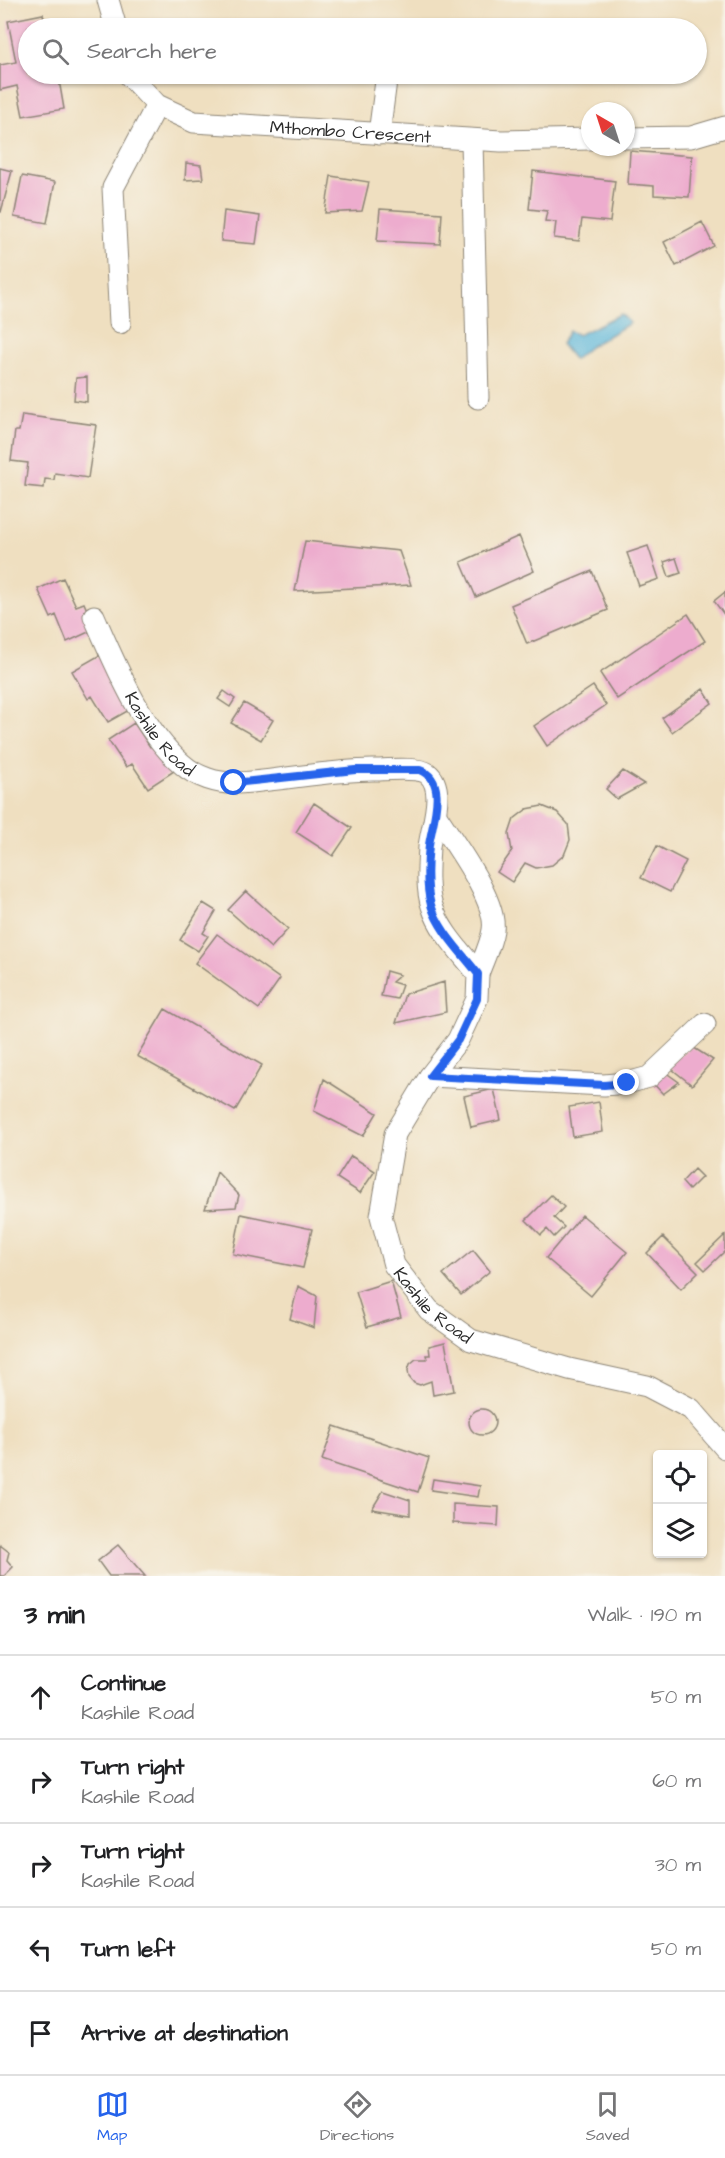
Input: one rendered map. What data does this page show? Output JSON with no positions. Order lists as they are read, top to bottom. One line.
{"streets":{"street":["Mthombo Crescent","Kashile Road"]},"north":"top left","page":{"search":"Search here","heading":["3 min","Walk · 190 m"],"list":[["Continue","Kashile Road","50 m"],["Turn right","Kashile Road","60 m"],["Turn right","Kashile Road","30 m"],["Turn left","50 m"],"Arrive at destination"],"nav":["Map","Directions","Saved"]}}
